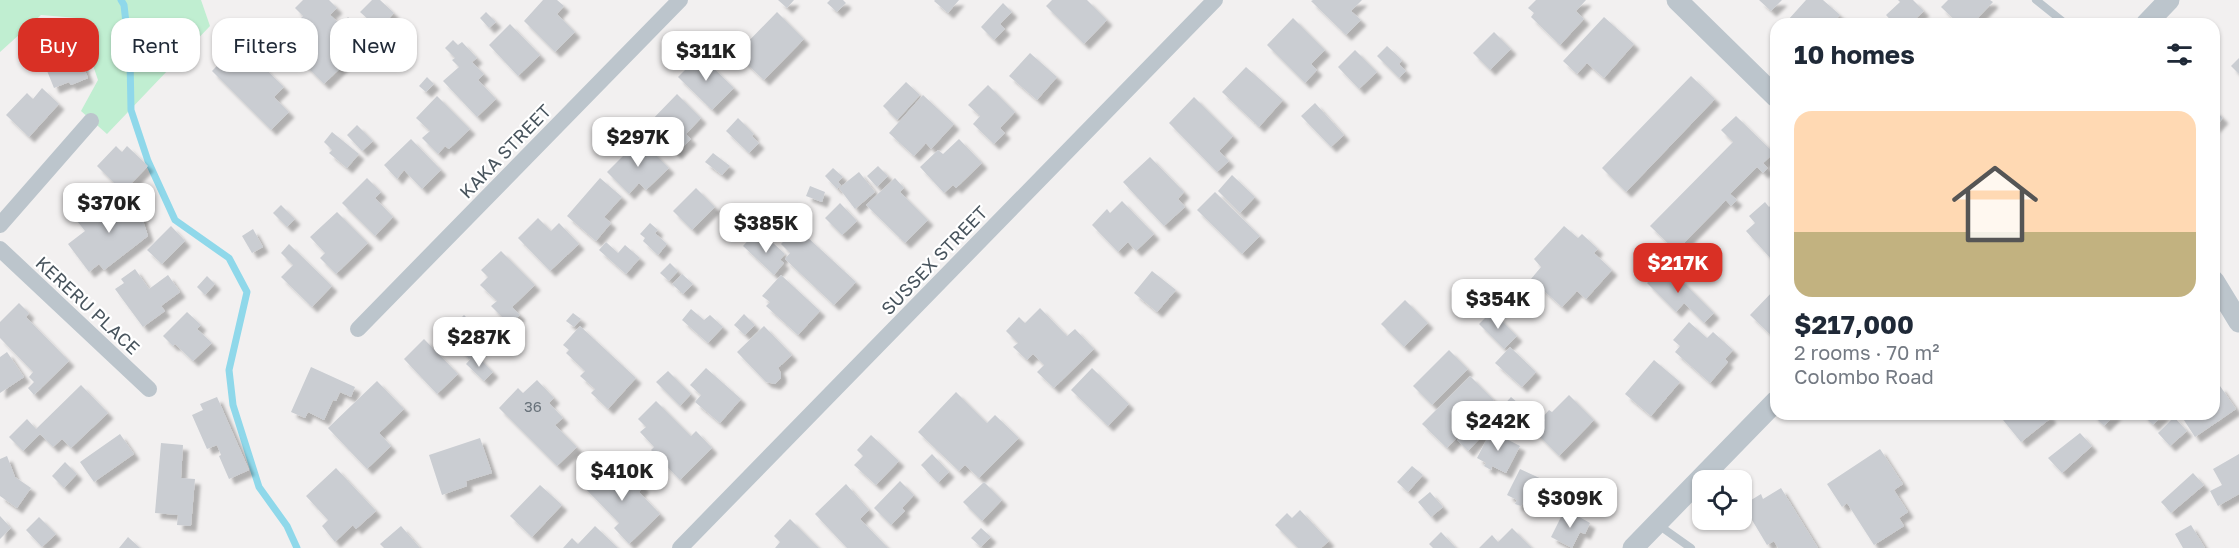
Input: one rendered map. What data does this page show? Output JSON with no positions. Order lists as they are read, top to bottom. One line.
{"streets":{"street":["KAKA STREET","SUSSEX STREET","KERERU PLACE"]},"house_numbers":["36"],"page":{"chip":["Buy","Rent","Filters","New"],"heading":"10 homes","price":["$311K","$297K","$370K","$385K","$217K","$354K","$287K","$242K","$410K","$309K"],"list":[{"name":"$217,000","note":"2 rooms · 70 m² · Colombo Road"}]}}
